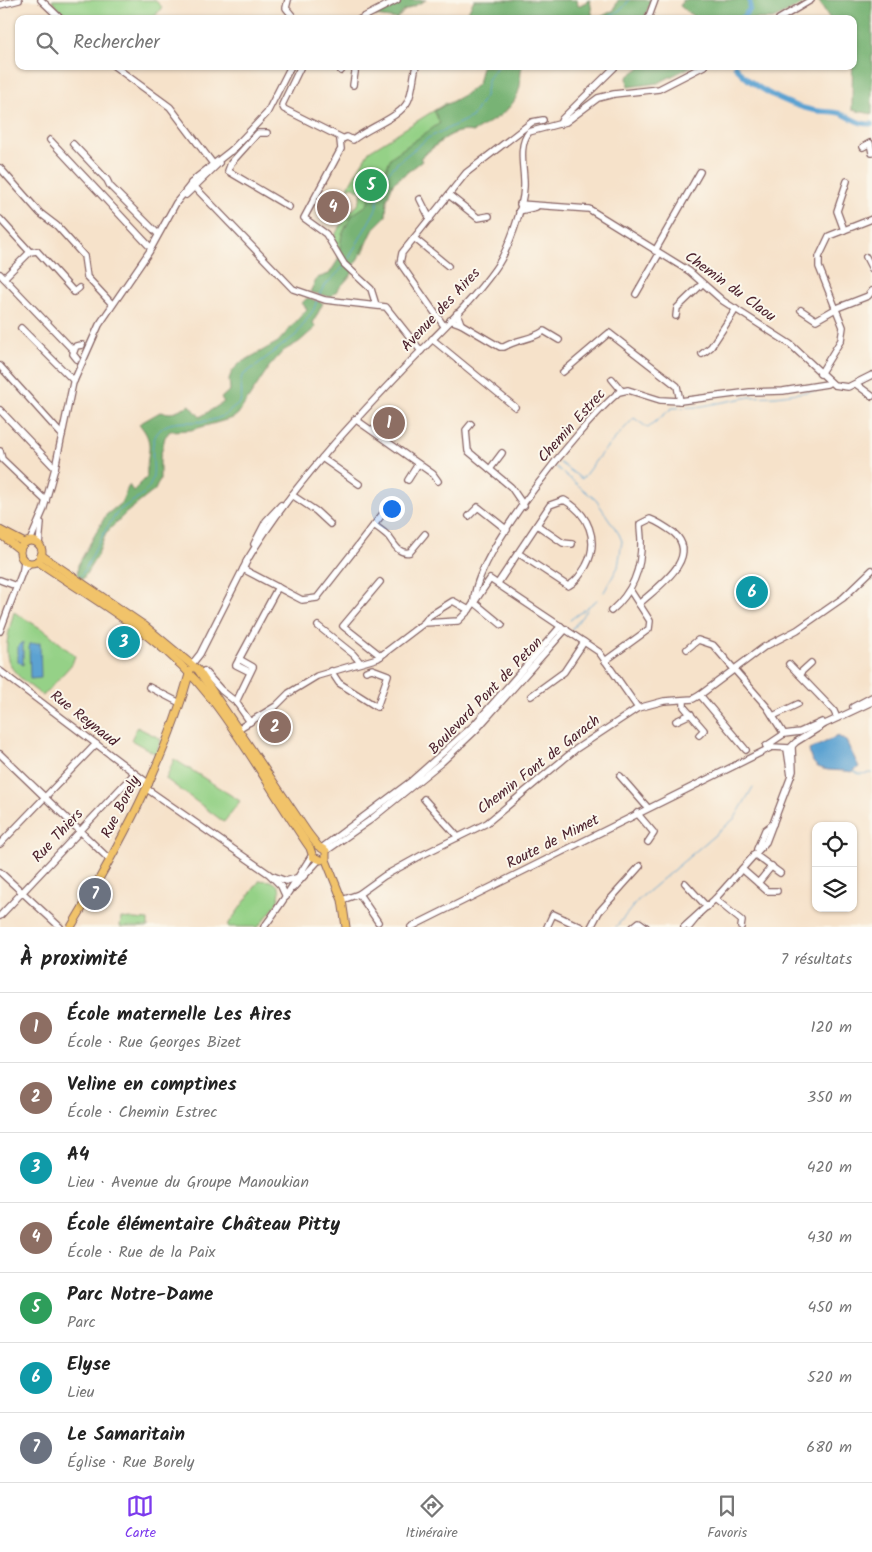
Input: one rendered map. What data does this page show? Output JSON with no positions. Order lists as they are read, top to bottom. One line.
{"streets":{"main road":["Rue Borely"],"street":["Chemin du Claou","Avenue des Aires","Chemin Estrec","Boulevard Pont de Peton","Rue Reynaud","Chemin Font de Garach","Rue Thiers","Route de Mimet"]},"crossings":[["Chemin du Claou","Avenue des Aires"],["Chemin du Claou","Chemin Estrec"],["Rue Reynaud","Rue Borely"],["Rue Reynaud","Rue Thiers"]],"page":{"search":"Rechercher","pins":["5","4","1","6","3","2","7"],"heading":["À proximité","7 résultats"],"list":[{"mark":"1","name":"École maternelle Les Aires","note":"École · Rue Georges Bizet","value":"120 m"},{"mark":"2","name":"Veline en comptines","note":"École · Chemin Estrec","value":"350 m"},{"mark":"3","name":"A4","note":"Lieu · Avenue du Groupe Manoukian","value":"420 m"},{"mark":"4","name":"École élémentaire Château Pitty","note":"École · Rue de la Paix","value":"430 m"},{"mark":"5","name":"Parc Notre-Dame","note":"Parc","value":"450 m"},{"mark":"6","name":"Elyse","note":"Lieu","value":"520 m"},{"mark":"7","name":"Le Samaritain","note":"Église · Rue Borely","value":"680 m"}],"nav":["Carte","Itinéraire","Favoris"]}}
